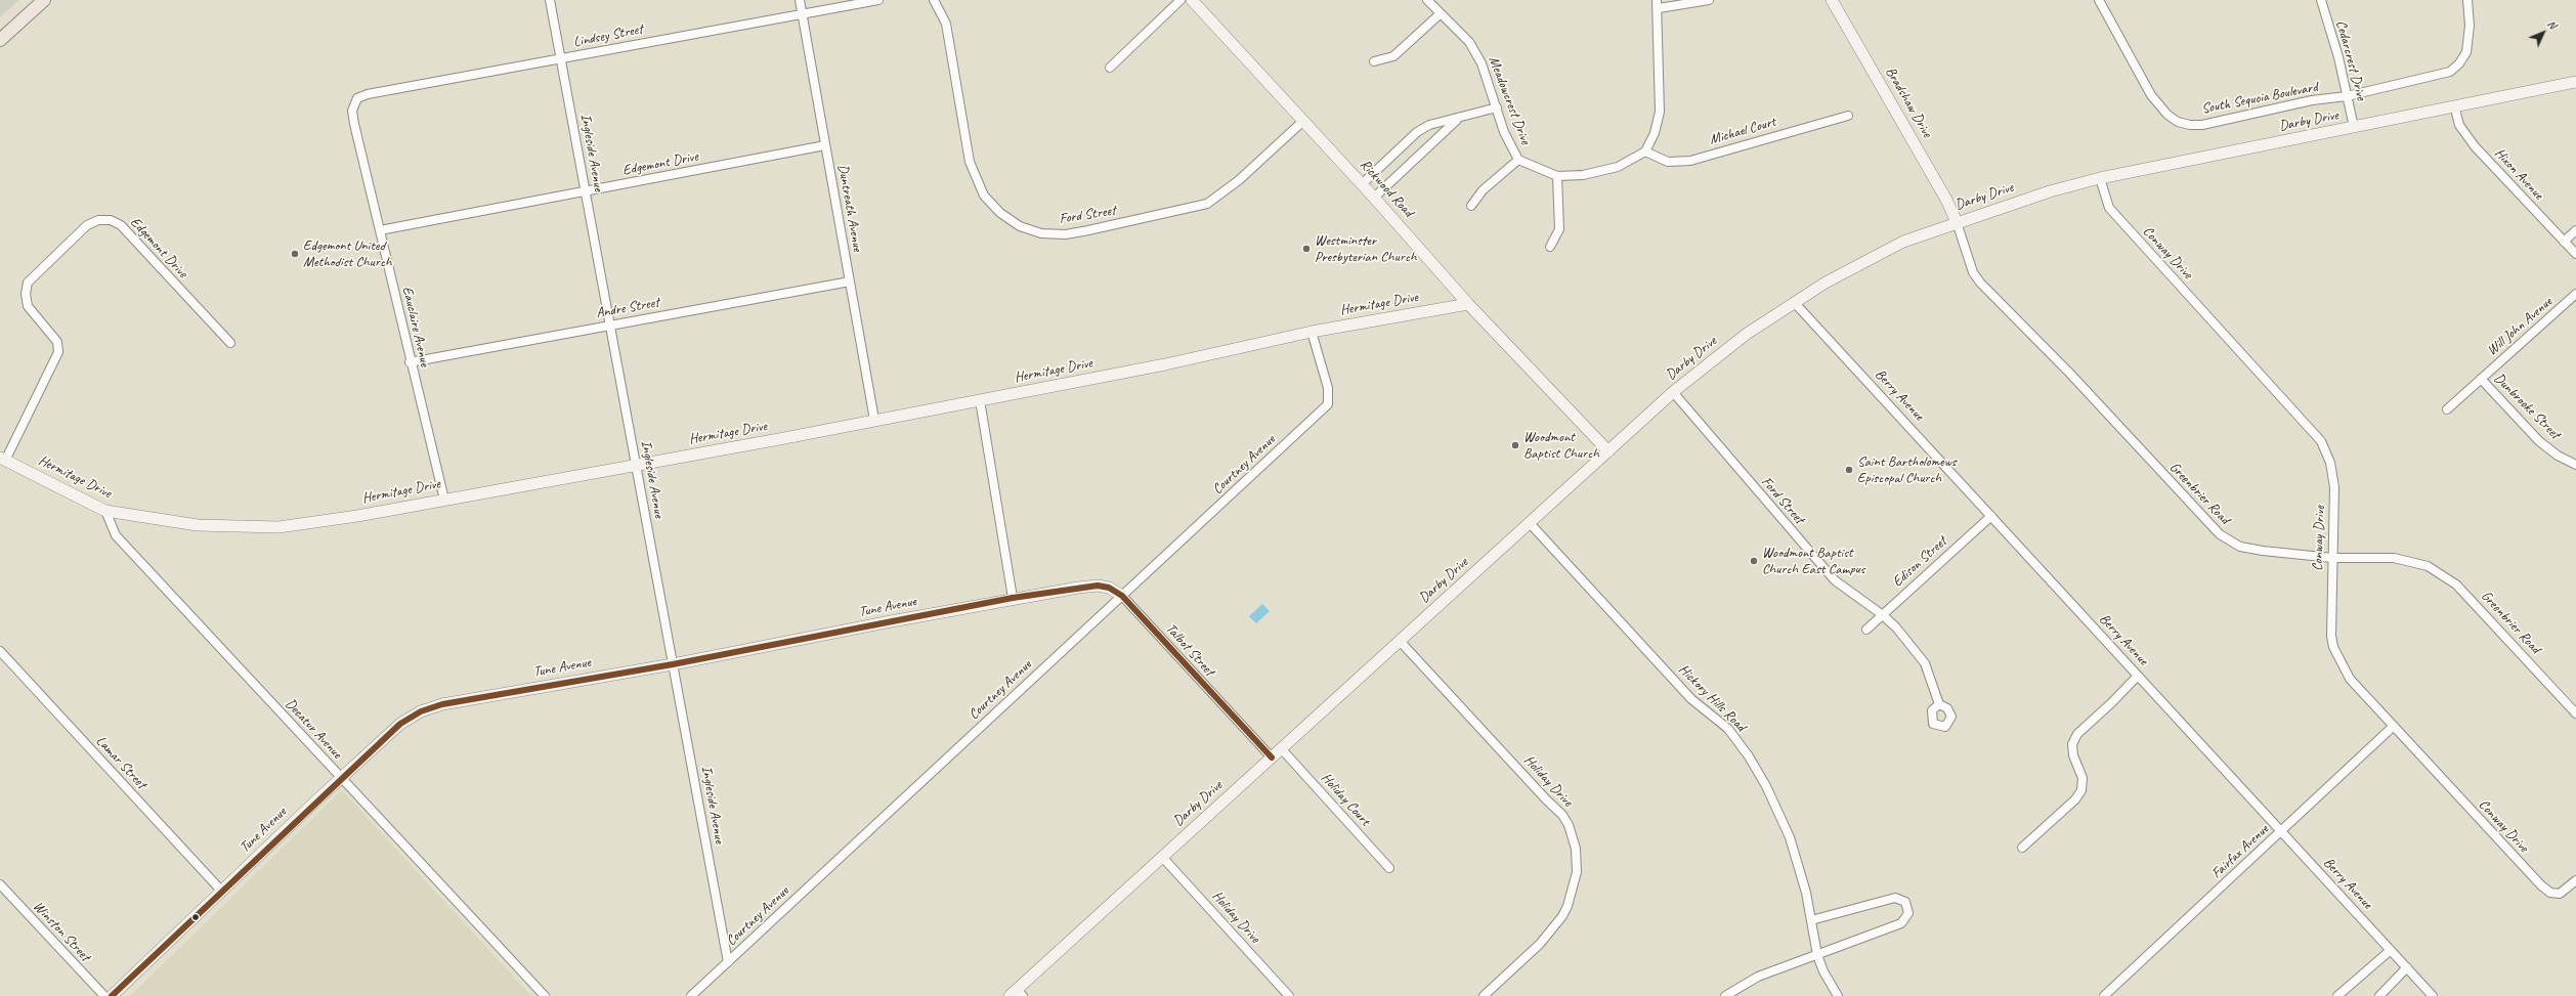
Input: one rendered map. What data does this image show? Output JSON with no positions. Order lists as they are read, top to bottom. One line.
{"streets":{"street":["Lindsey Street","Cedarcrest Drive","South Sequoia Boulevard","Meadowcrest Drive","Bradshaw Drive","Darby Drive","Michael Court","Ingleside Avenue","Edgemont Drive","Hixon Avenue","Rickwood Road","Duntreath Avenue","Ford Street","Conway Drive","Hermitage Drive","Andre Street","Eauclaire Avenue","Will John Avenue","Berry Avenue","Dunbrooke Street","Courtney Avenue","Greenbrier Road","Edison Street","Tune Avenue","Talbot Street","Hickory Hills Road","Decatur Avenue","Lamar Street","Holiday Drive","Holiday Court","Fairfax Avenue","Winston Street"]},"crossings":[["Lindsey Street","Ingleside Avenue"],["Lindsey Street","Duntreath Avenue"],["Lindsey Street","Eauclaire Avenue"],["Cedarcrest Drive","South Sequoia Boulevard"],["Cedarcrest Drive","Darby Drive"],["Meadowcrest Drive","Michael Court"],["Bradshaw Drive","Darby Drive"],["Bradshaw Drive","Greenbrier Road"],["Darby Drive","Hixon Avenue"],["Darby Drive","Rickwood Road"],["Darby Drive","Ford Street"],["Darby Drive","Conway Drive"],["Darby Drive","Berry Avenue"],["Darby Drive","Greenbrier Road"],["Darby Drive","Talbot Street"],["Darby Drive","Hickory Hills Road"],["Darby Drive","Holiday Drive"],["Darby Drive","Holiday Court"],["Ingleside Avenue","Edgemont Drive"],["Ingleside Avenue","Hermitage Drive"],["Ingleside Avenue","Andre Street"],["Ingleside Avenue","Courtney Avenue"],["Ingleside Avenue","Tune Avenue"],["Edgemont Drive","Duntreath Avenue"],["Edgemont Drive","Hermitage Drive"],["Edgemont Drive","Eauclaire Avenue"],["Rickwood Road","Ford Street"],["Rickwood Road","Hermitage Drive"],["Duntreath Avenue","Hermitage Drive"],["Duntreath Avenue","Andre Street"],["Ford Street","Edison Street"],["Conway Drive","Greenbrier Road"],["Conway Drive","Fairfax Avenue"],["Hermitage Drive","Eauclaire Avenue"],["Hermitage Drive","Courtney Avenue"],["Hermitage Drive","Decatur Avenue"],["Andre Street","Eauclaire Avenue"],["Will John Avenue","Dunbrooke Street"],["Berry Avenue","Edison Street"],["Berry Avenue","Fairfax Avenue"],["Courtney Avenue","Tune Avenue"],["Courtney Avenue","Talbot Street"],["Tune Avenue","Talbot Street"],["Tune Avenue","Decatur Avenue"],["Tune Avenue","Lamar Street"]],"places":["Westminster Presbyterian Church","Edgemont United Methodist Church","Woodmont Baptist Church","Saint Bartholomews Episcopal Church","Woodmont Baptist Church East Campus"],"north":"top right"}
